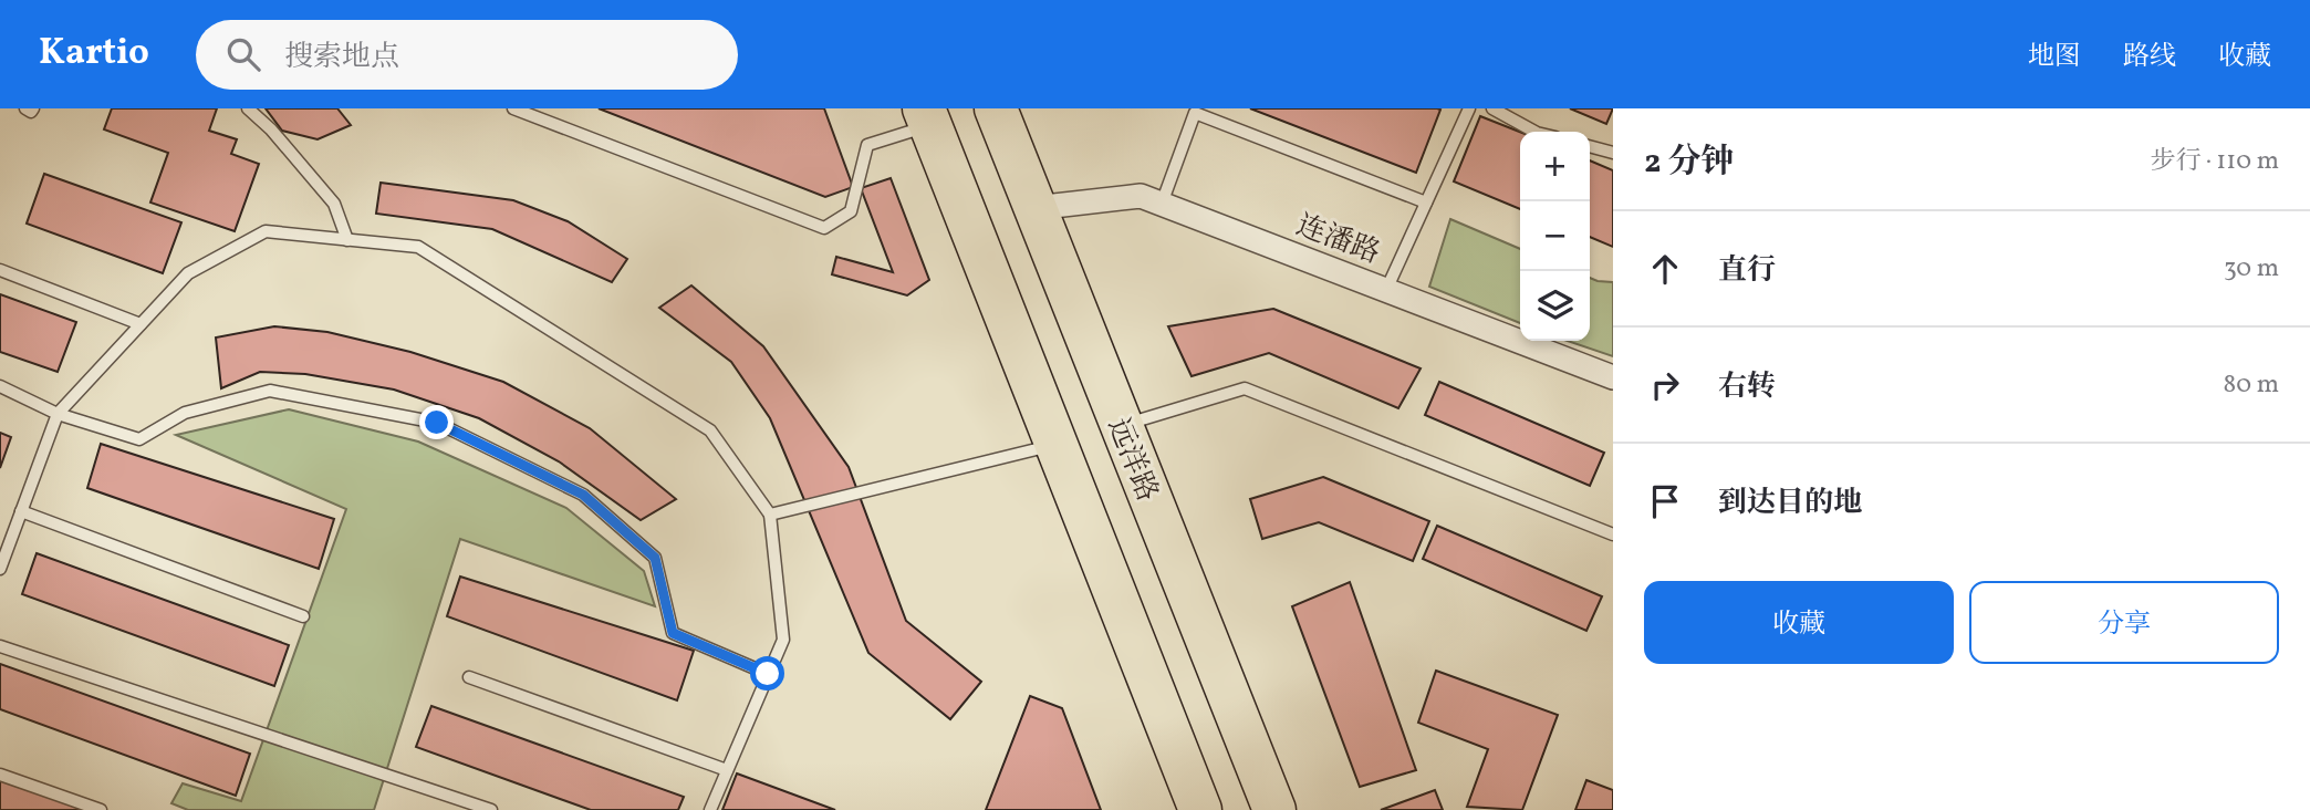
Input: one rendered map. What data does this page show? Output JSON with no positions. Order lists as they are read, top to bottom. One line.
{"streets":{"highway":["远洋路"],"street":["连潘路"]},"crossings":[["连潘路","远洋路"]],"page":{"header":"Kartio","search":"搜索地点","nav":["地图","路线","收藏"],"heading":["2 分钟","步行 · 110 m"],"map_buttons":["+","−"],"list":[["直行","30 m"],["右转","80 m"],"到达目的地"],"buttons":["收藏","分享"]}}
